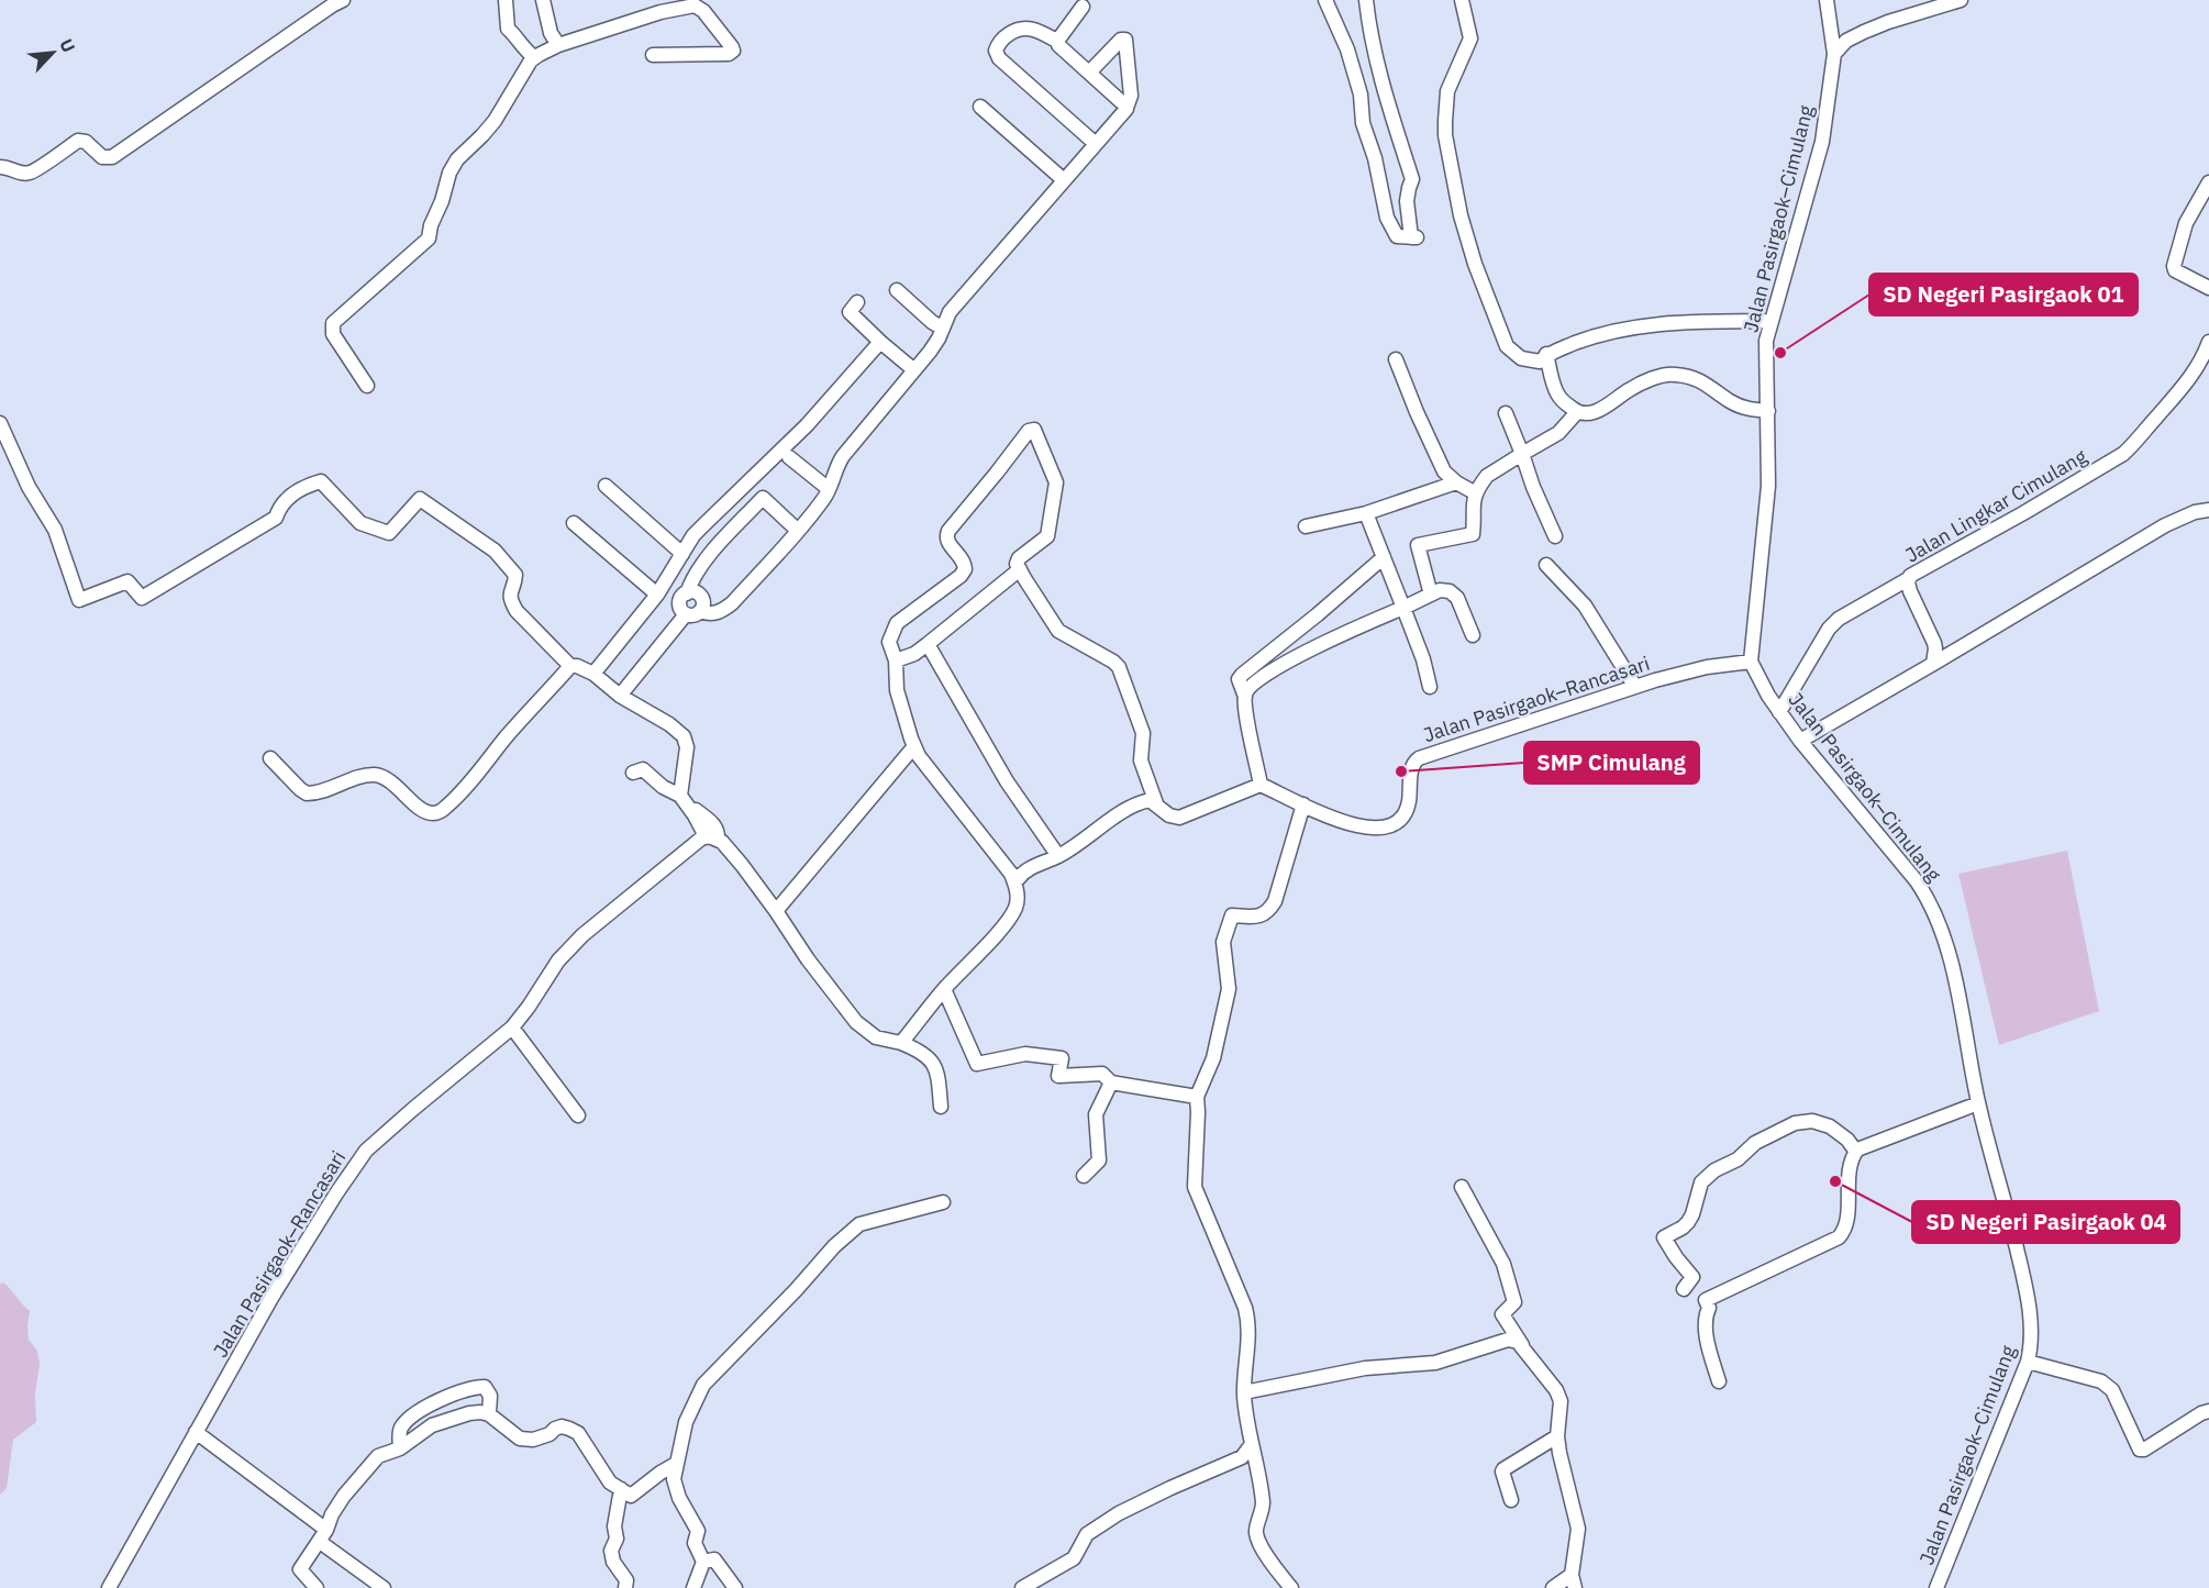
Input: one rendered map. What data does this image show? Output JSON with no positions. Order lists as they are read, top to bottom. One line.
{"streets":{"street":["Jalan Pasirgaok–Cimulang","Jalan Lingkar Cimulang","Jalan Pasirgaok–Rancasari"]},"crossings":[["Jalan Pasirgaok–Cimulang","Jalan Pasirgaok–Rancasari"]],"places":["SD Negeri Pasirgaok 01","SMP Cimulang","SD Negeri Pasirgaok 04"],"north":"top right"}
